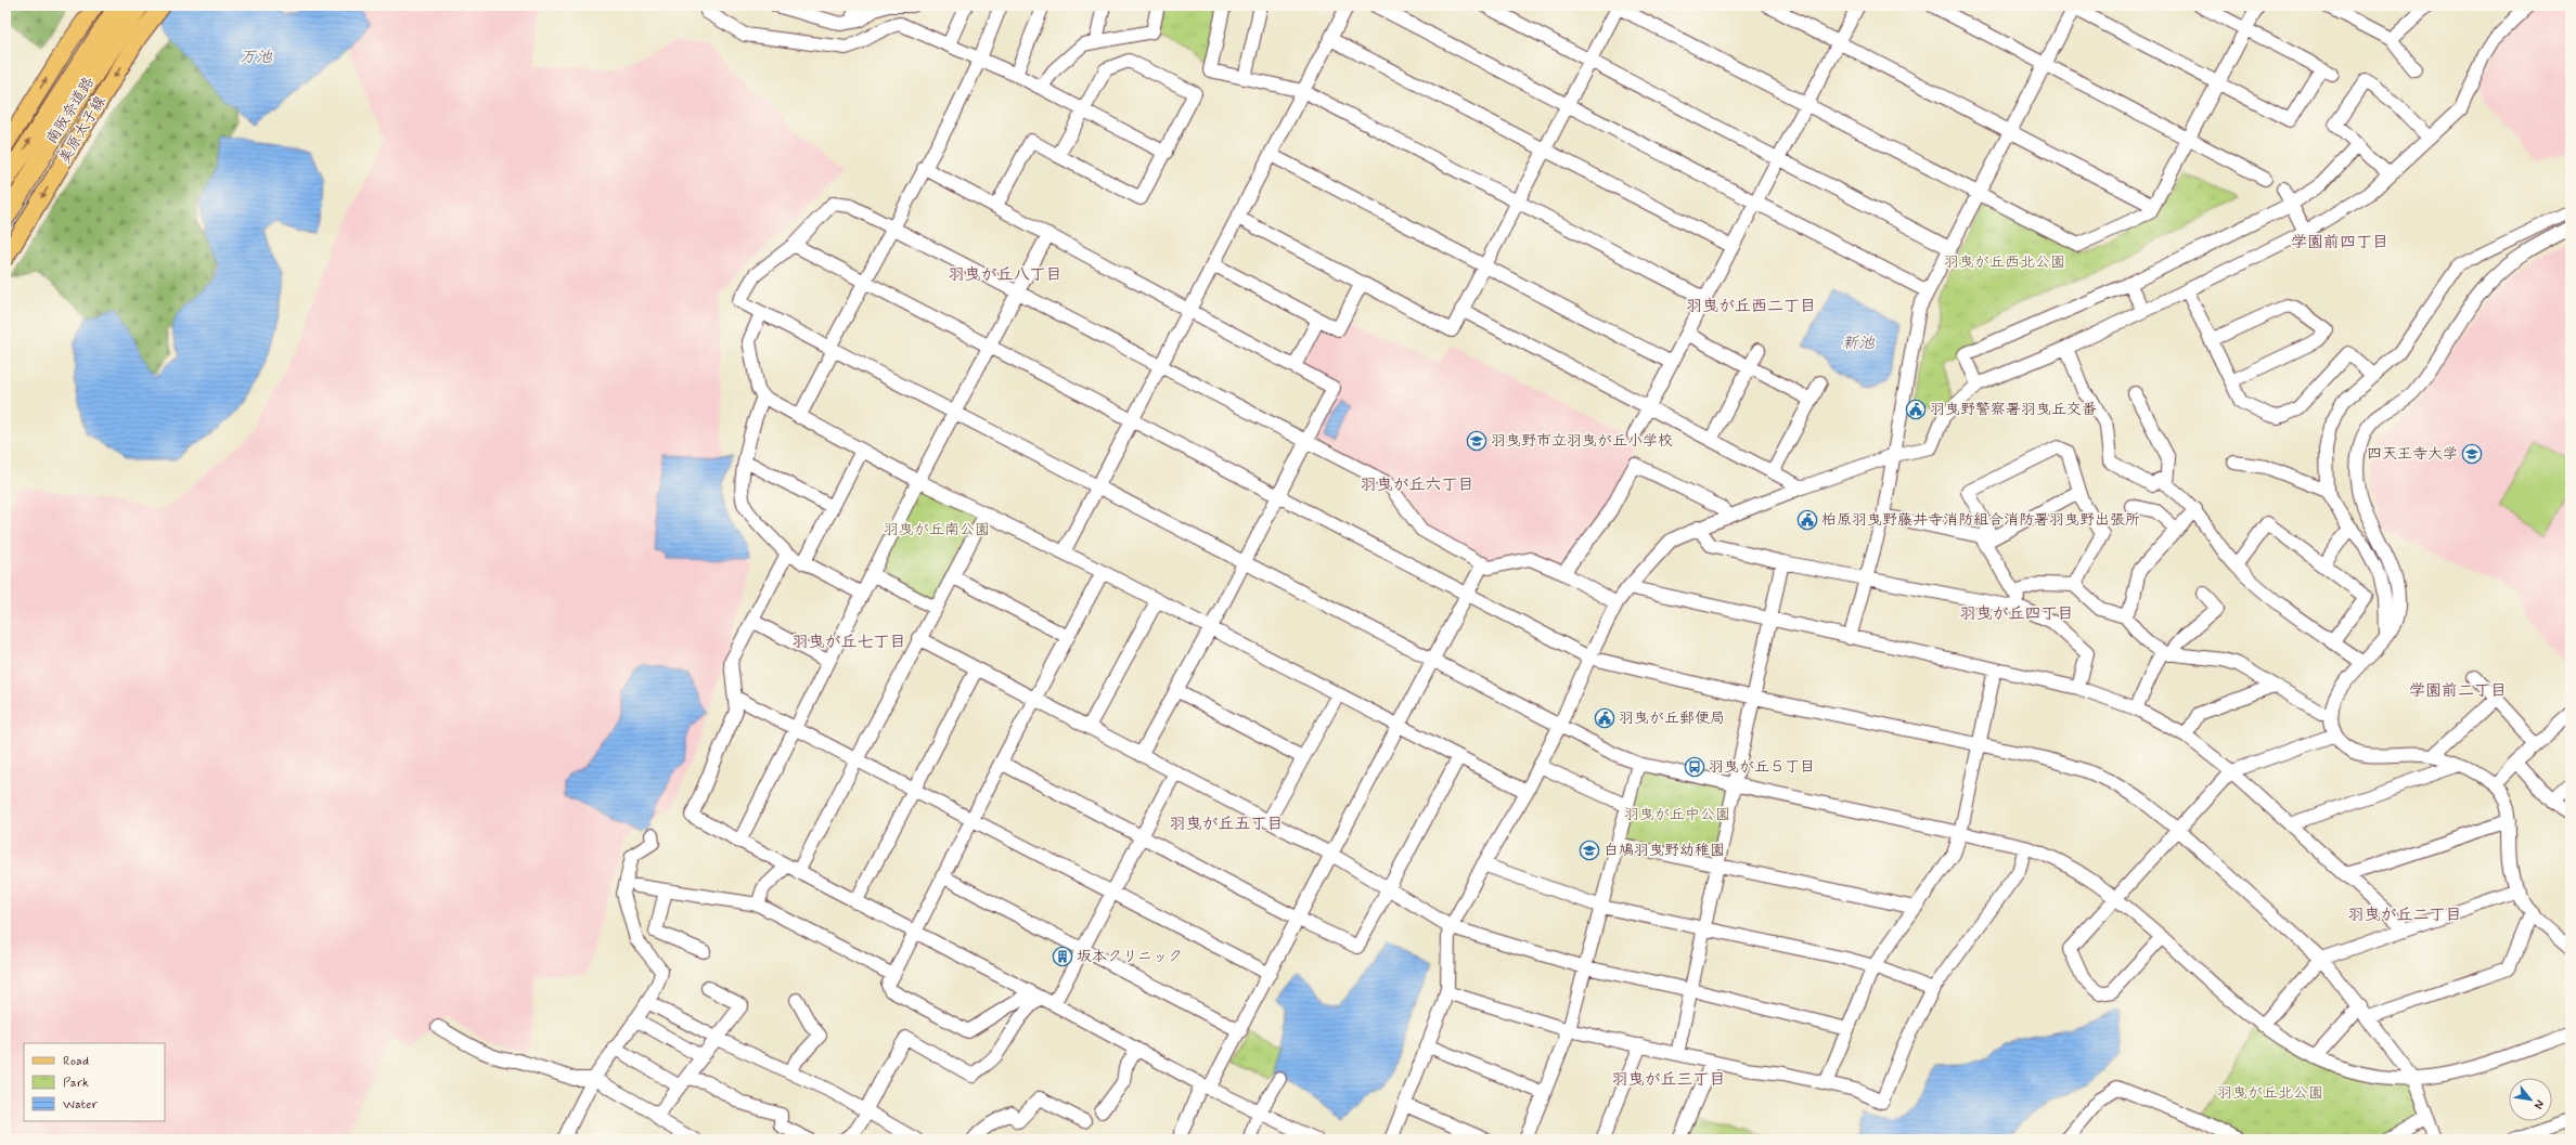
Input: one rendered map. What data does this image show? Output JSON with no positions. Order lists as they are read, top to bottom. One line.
{"streets":{"highway":["南阪奈道路"],"main road":["美原太子線"]},"districts":["学園前四丁目","羽曳が丘八丁目","羽曳が丘西二丁目","羽曳が丘六丁目","羽曳が丘四丁目","羽曳が丘七丁目","学園前二丁目","羽曳が丘五丁目","羽曳が丘二丁目","羽曳が丘三丁目"],"water":["万池","新池"],"parks":["羽曳が丘西北公園","羽曳が丘南公園","羽曳が丘中公園","羽曳が丘北公園"],"places":{"public building":["羽曳野警察署羽曳丘交番","柏原羽曳野藤井寺消防組合消防署羽曳野出張所","羽曳が丘郵便局"],"school or university":["羽曳野市立羽曳が丘小学校","四天王寺大学","白鳩羽曳野幼稚園"],"bus stop":["羽曳が丘５丁目"],"building":["坂本クリニック"]},"legend":["Road","Park","Water"],"north":"bottom right"}
